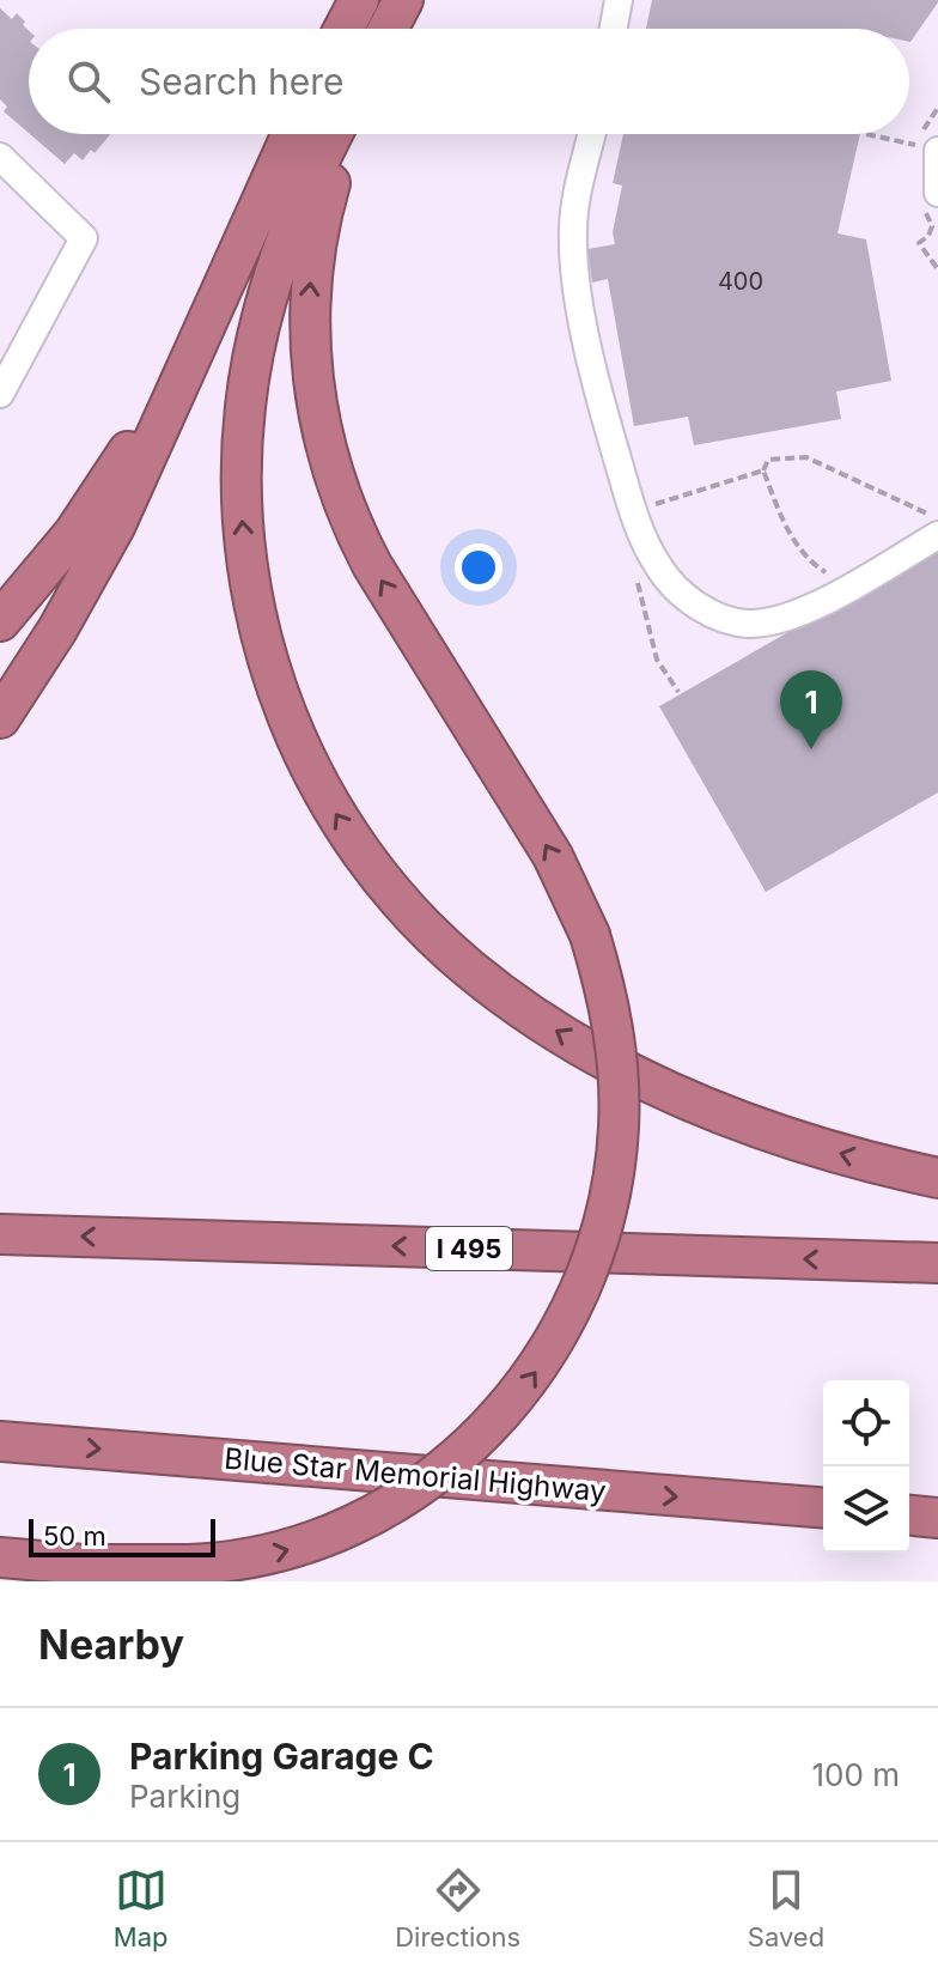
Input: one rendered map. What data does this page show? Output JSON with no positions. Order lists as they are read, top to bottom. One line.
{"streets":{"highway":["I 495","Blue Star Memorial Highway"]},"house_numbers":["400"],"scale_bar":"50 m","page":{"search":"Search here","pins":"1","scale":"50 m","heading":"Nearby","list":[{"mark":"1","name":"Parking Garage C","note":"Parking","value":"100 m"}],"nav":["Map","Directions","Saved"]}}
